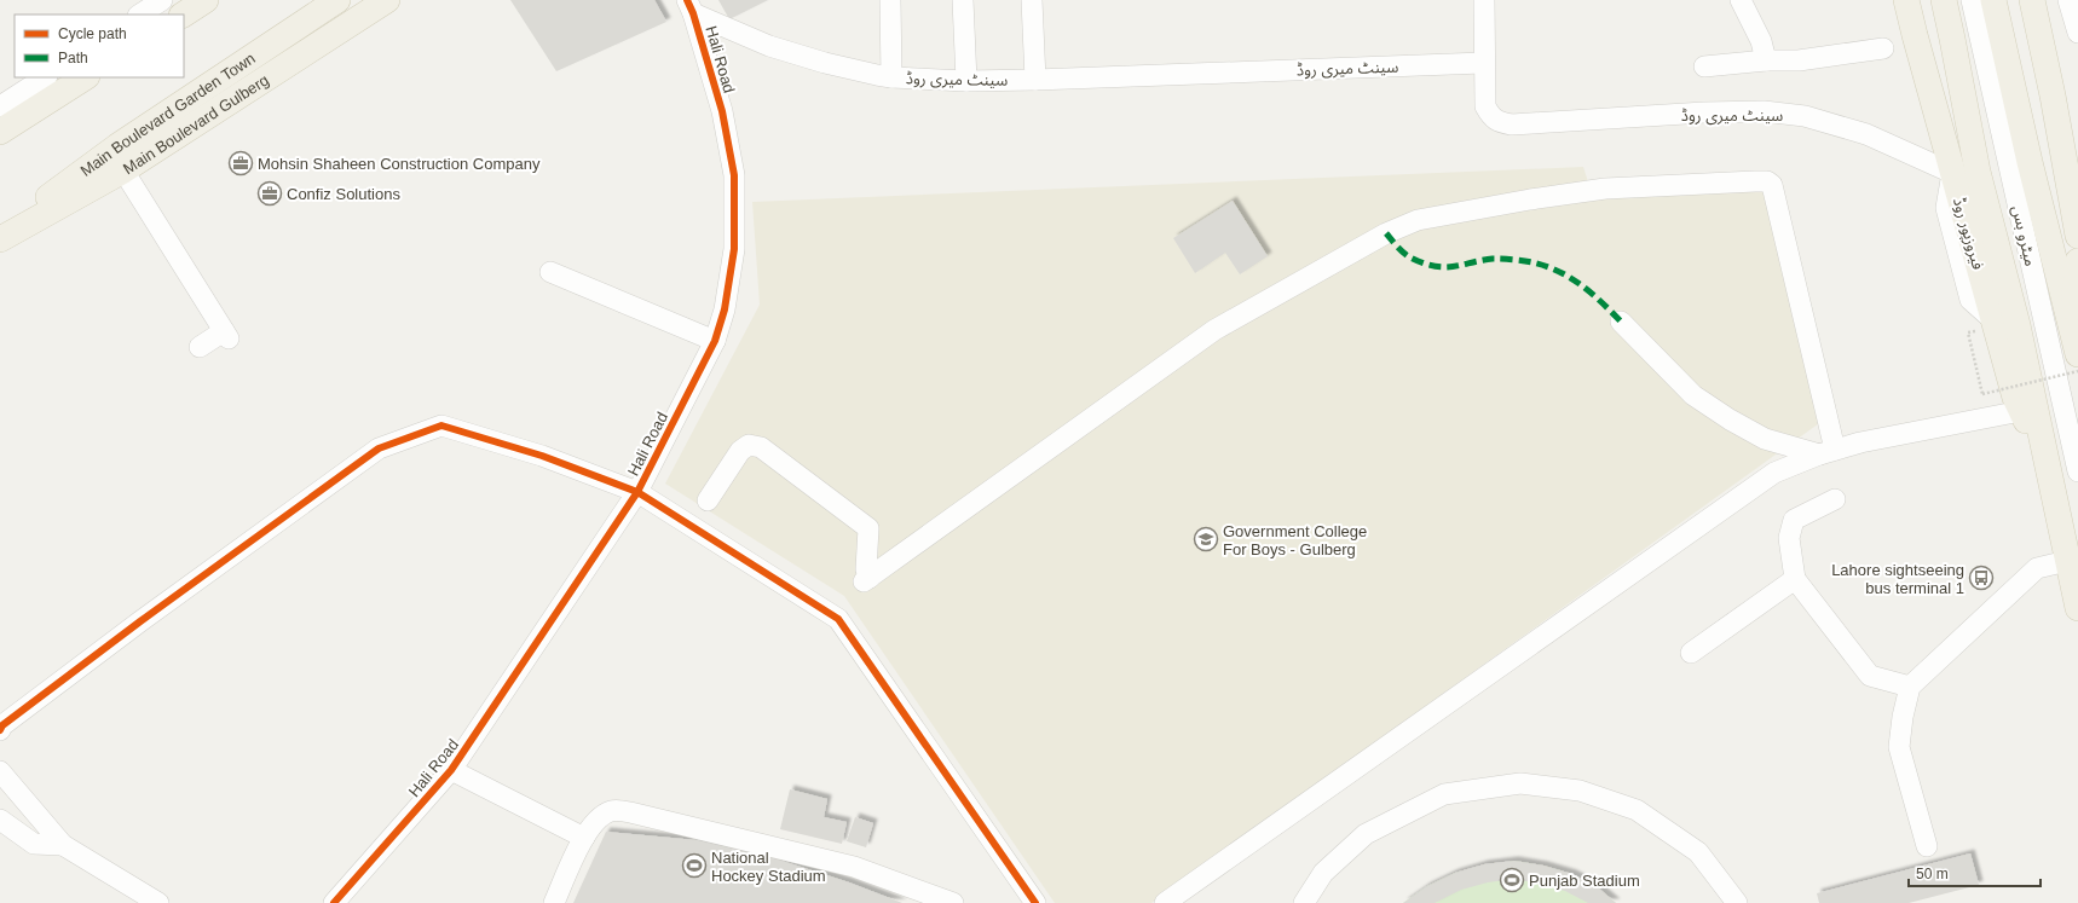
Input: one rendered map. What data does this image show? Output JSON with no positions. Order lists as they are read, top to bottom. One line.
{"streets":{"main road":["Main Boulevard Garden Town","Main Boulevard Gulberg","فیروزپور روڈ"],"street":["Hali Road","سینٹ میری روڈ","میٹرو بس"]},"crossings":[["Hali Road","سینٹ میری روڈ"],["سینٹ میری روڈ","فیروزپور روڈ"]],"places":{"office":["Mohsin Shaheen Construction Company","Confiz Solutions"],"school or university":["Government College For Boys - Gulberg"],"bus stop":["Lahore sightseeing bus terminal 1"],"sports":["National Hockey Stadium","Punjab Stadium"]},"legend":["Cycle path","Path"],"scale_bar":"50 m"}
